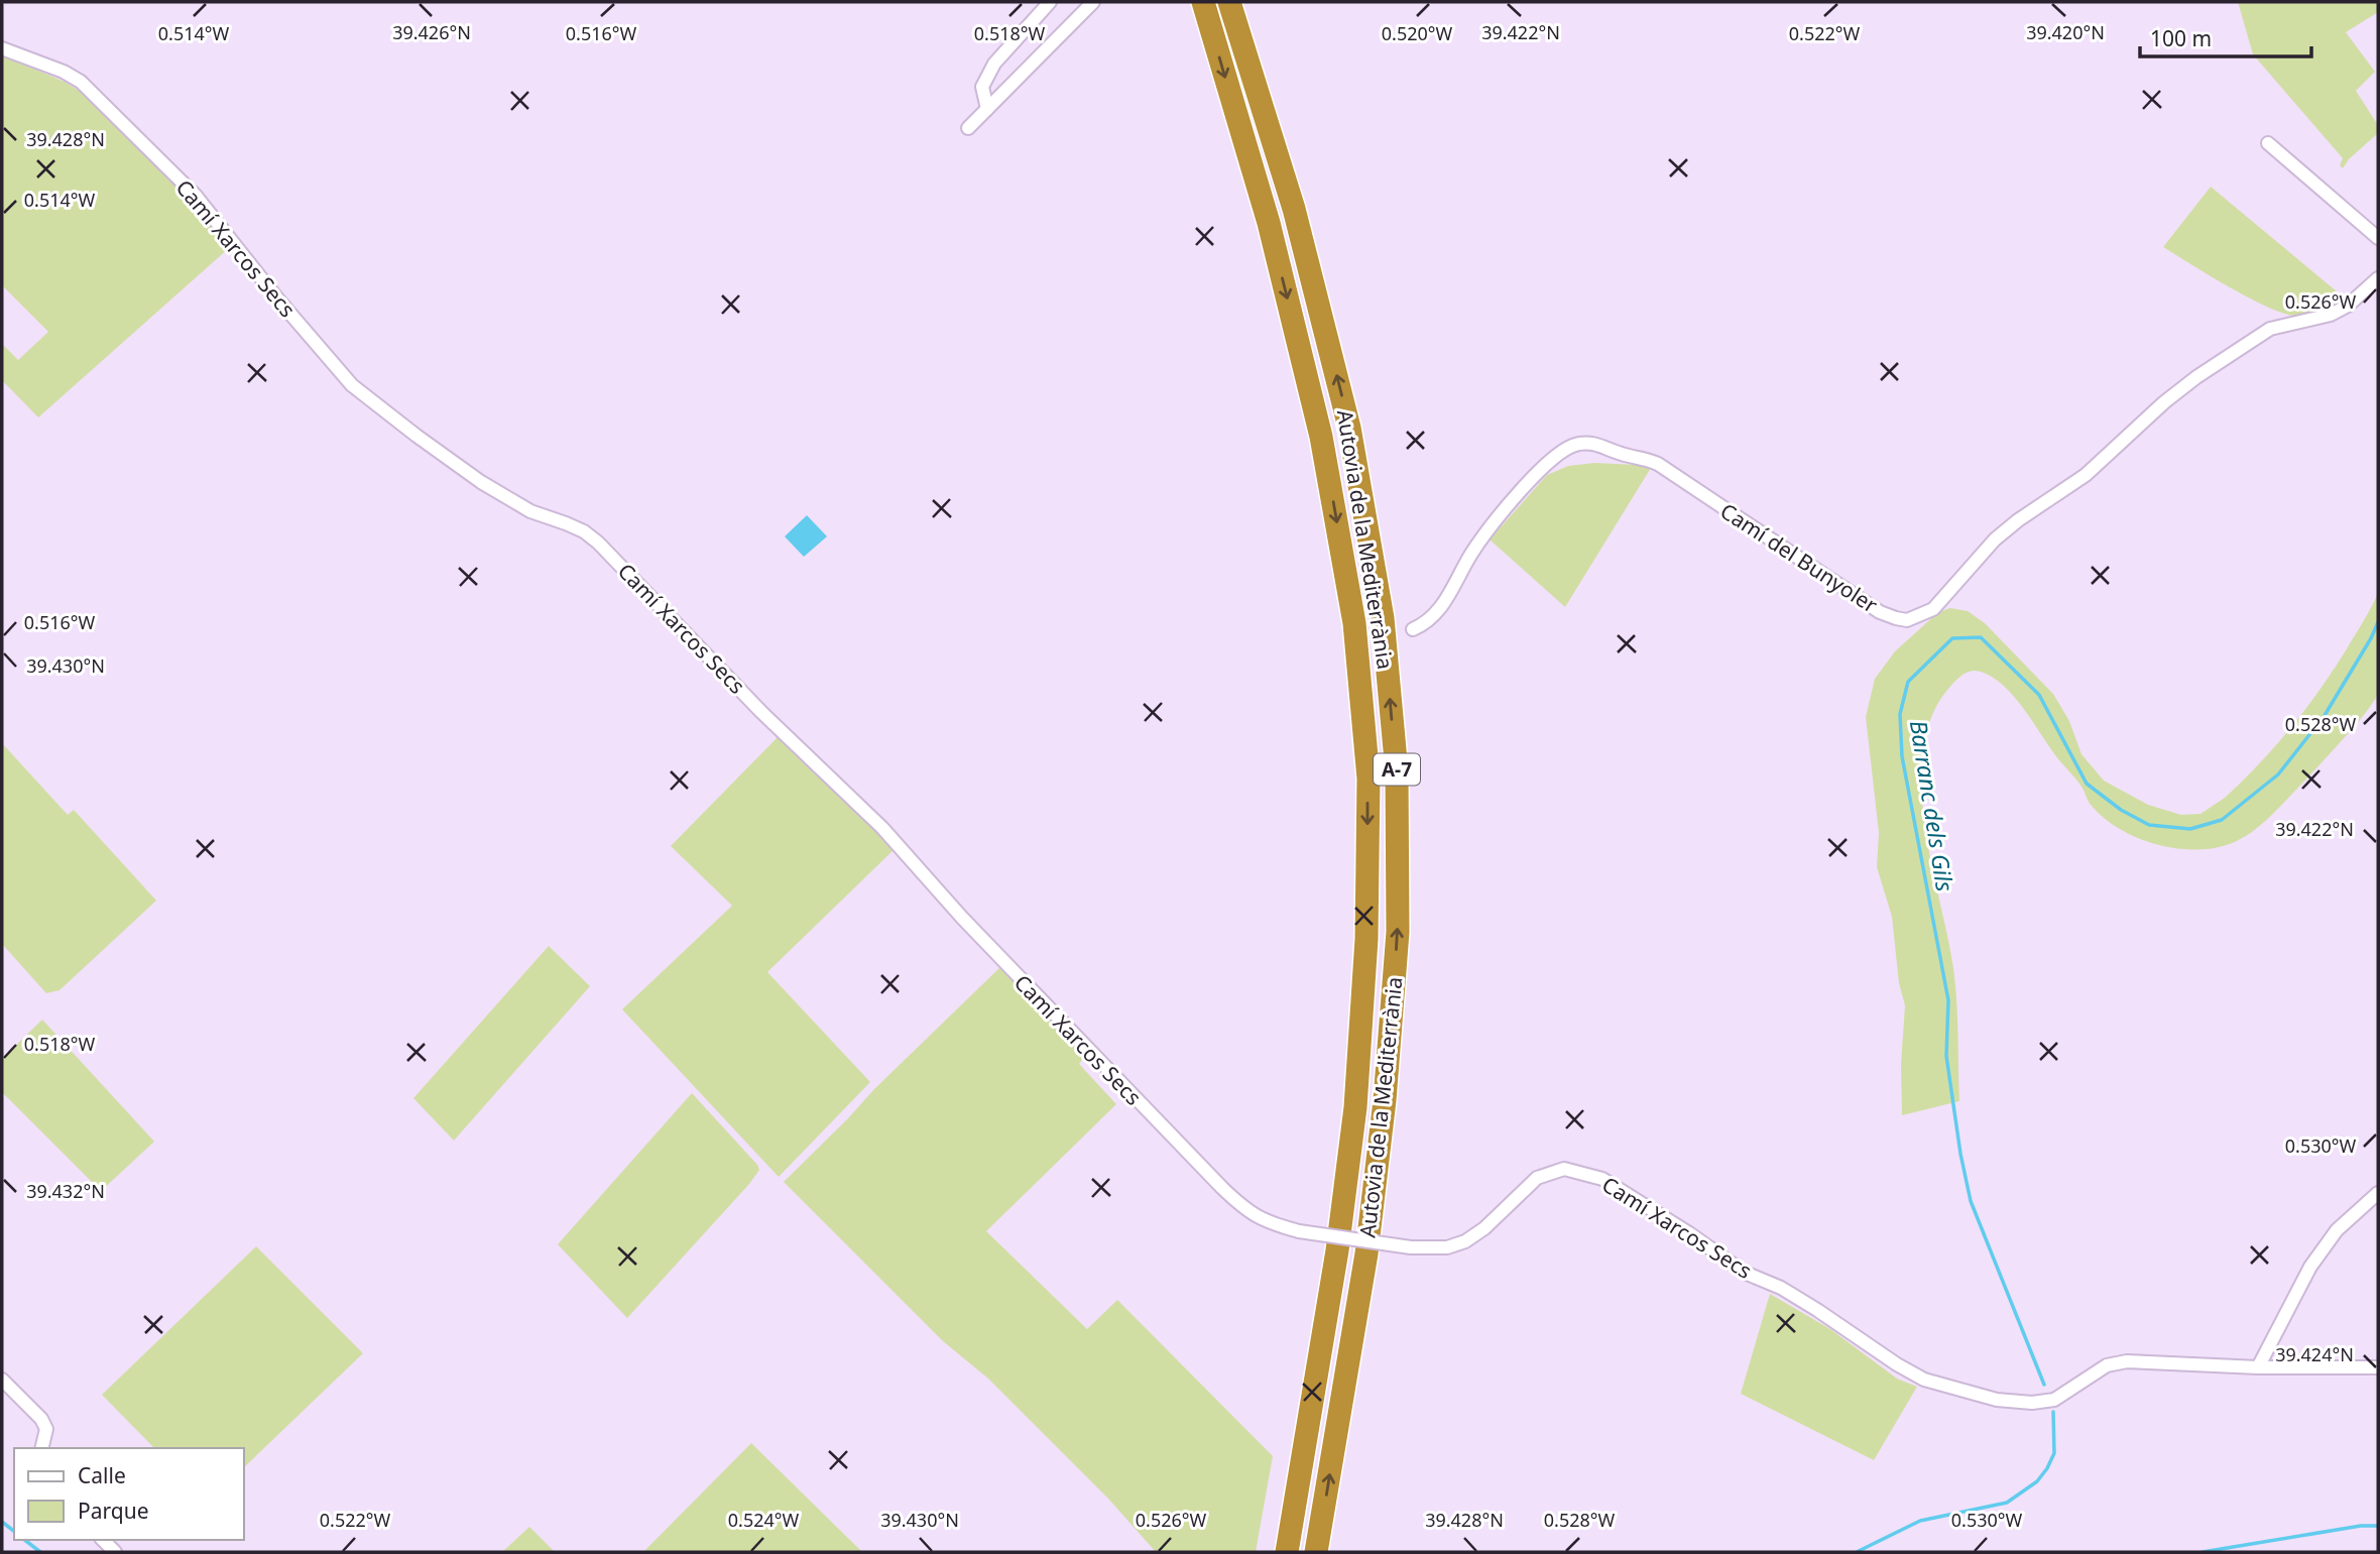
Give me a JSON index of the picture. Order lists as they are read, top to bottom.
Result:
{
  "streets": {
    "highway": ["Autovia de la Mediterrània", "A-7"],
    "street": ["Camí Xarcos Secs", "Camí del Bunyoler"]
  },
  "water": ["Barranc dels Gils"],
  "legend": ["Calle", "Parque"],
  "scale_bar": "100 m",
  "coordinates": [
    "39.422°N",
    "39.420°N",
    "39.426°N",
    "0.514°W",
    "0.516°W",
    "0.518°W",
    "0.520°W",
    "0.522°W",
    "39.428°N",
    "0.526°W",
    "39.430°N",
    "0.528°W",
    "0.530°W",
    "39.432°N",
    "39.424°N",
    "0.524°W"
  ]
}
